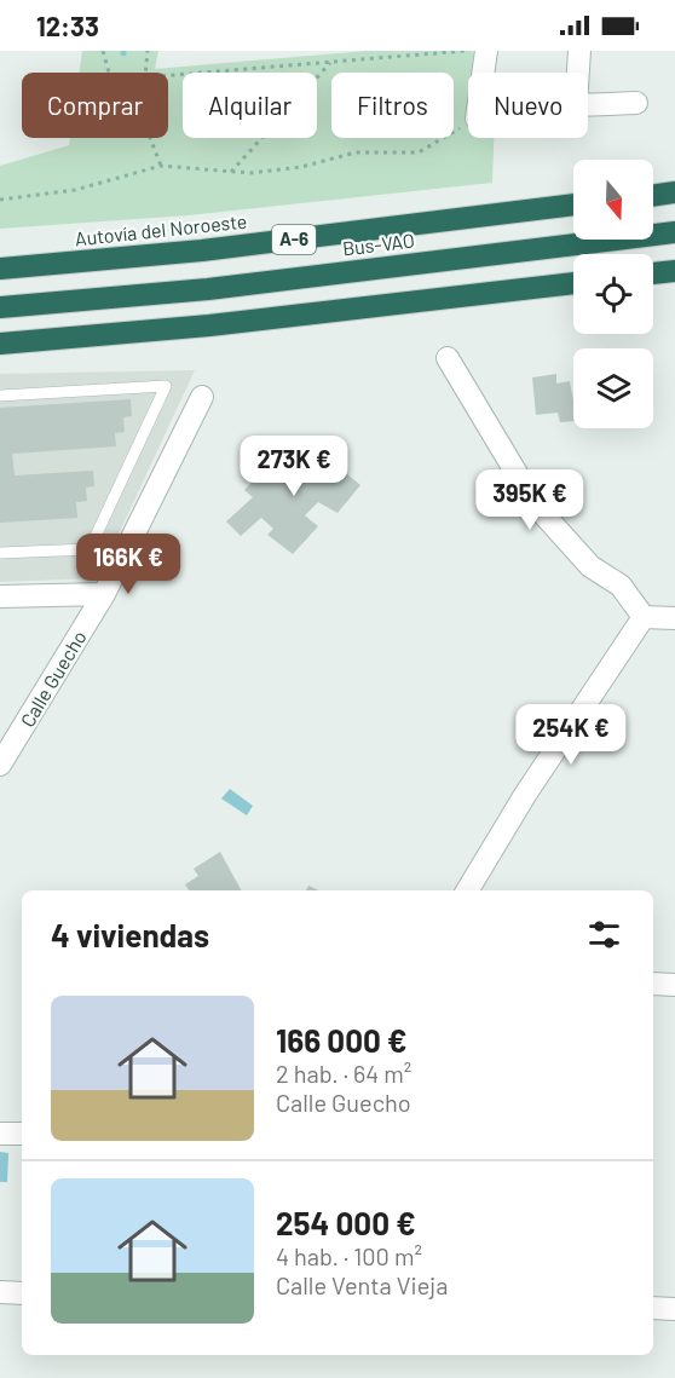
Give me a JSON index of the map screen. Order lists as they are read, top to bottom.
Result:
{
  "streets": {
    "highway": ["Autovía del Noroeste", "A-6", "Bus-VAO"],
    "street": ["Calle Guecho"]
  },
  "north": "bottom",
  "page": {
    "status": "12:33",
    "chip": [
      "Comprar",
      "Alquilar",
      "Filtros",
      "Nuevo"
    ],
    "price": [
      "273K €",
      "395K €",
      "166K €",
      "254K €"
    ],
    "heading": "4 viviendas",
    "list": [
      {
        "name": "166 000 €",
        "note": "2 hab. · 64 m² · Calle Guecho"
      },
      {
        "name": "254 000 €",
        "note": "4 hab. · 100 m² · Calle Venta Vieja"
      }
    ]
  }
}
